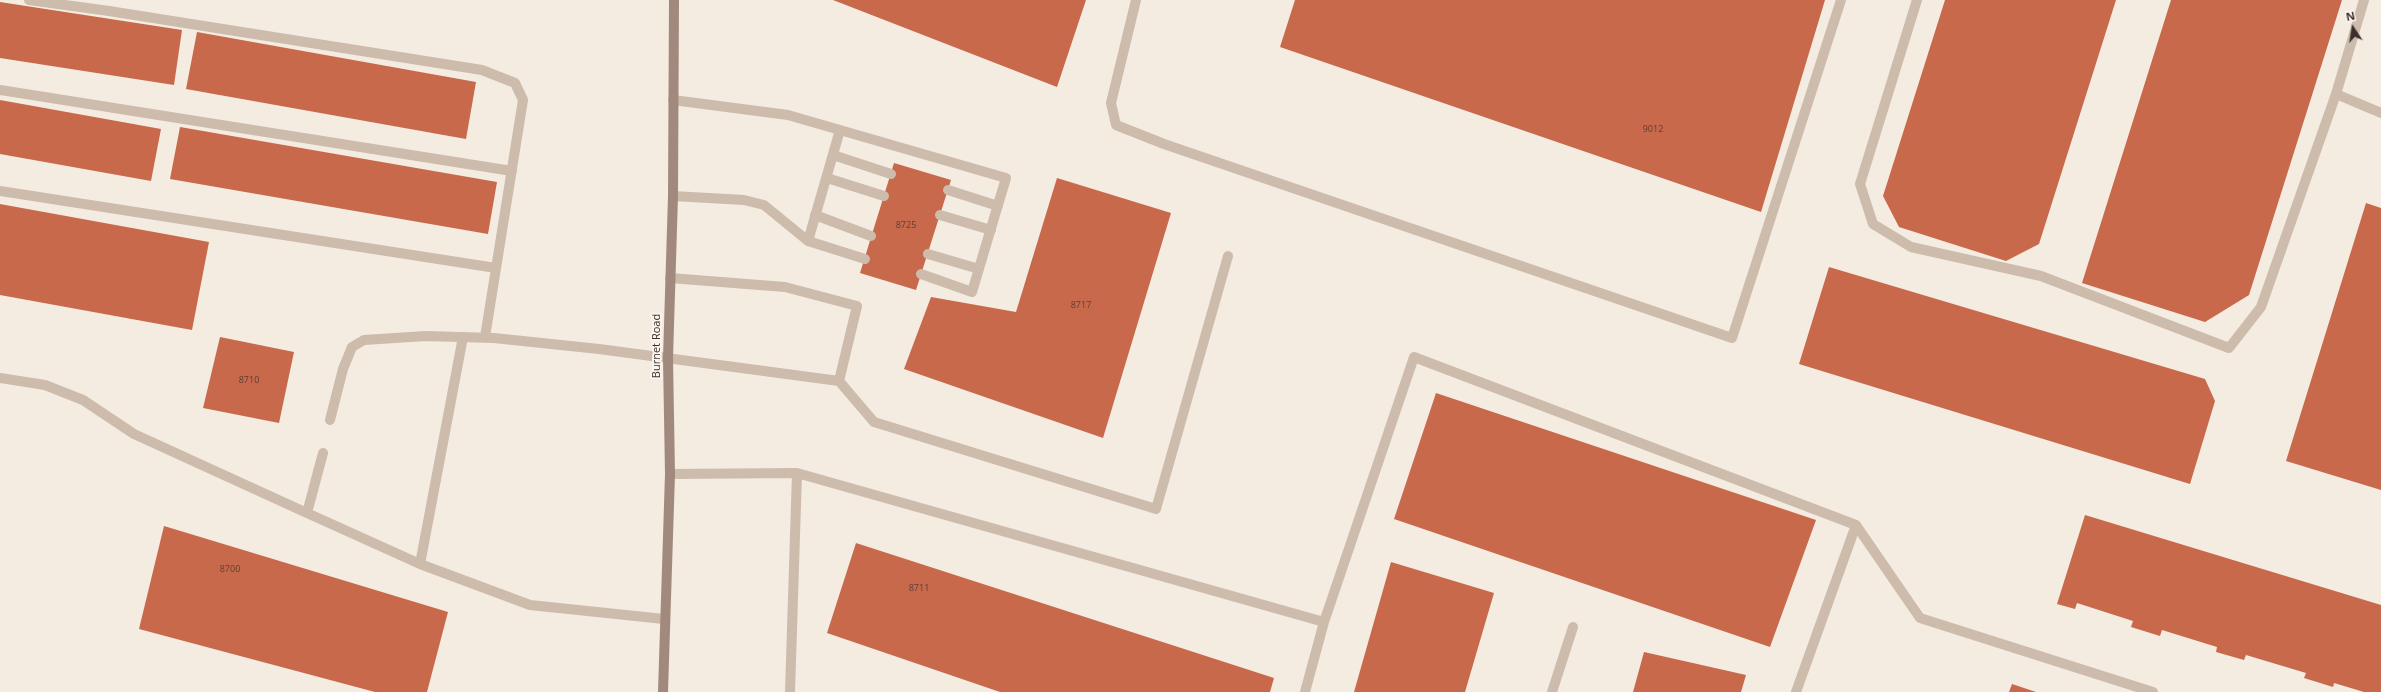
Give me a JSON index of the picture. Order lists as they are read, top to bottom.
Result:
{
  "streets": {
    "main road": ["Burnet Road"]
  },
  "house_numbers": [
    "9012",
    "8725",
    "8717",
    "8710",
    "8700",
    "8711"
  ],
  "north": "top"
}
